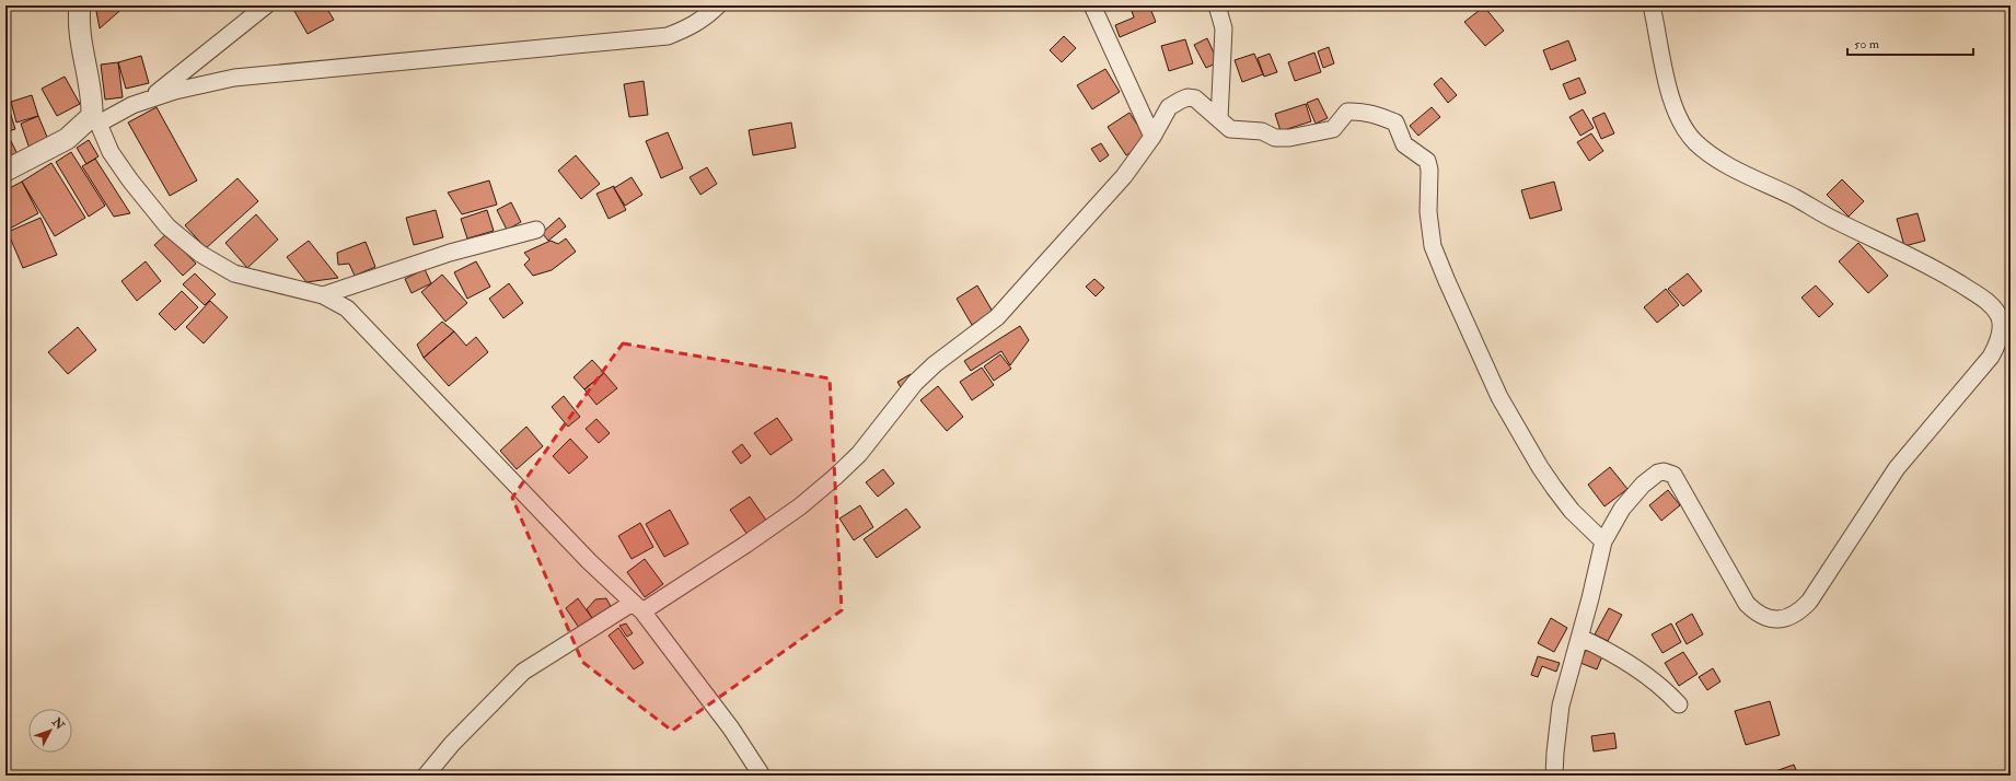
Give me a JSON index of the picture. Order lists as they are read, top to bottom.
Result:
{
  "scale_bar": "50 m",
  "north": "top right"
}
